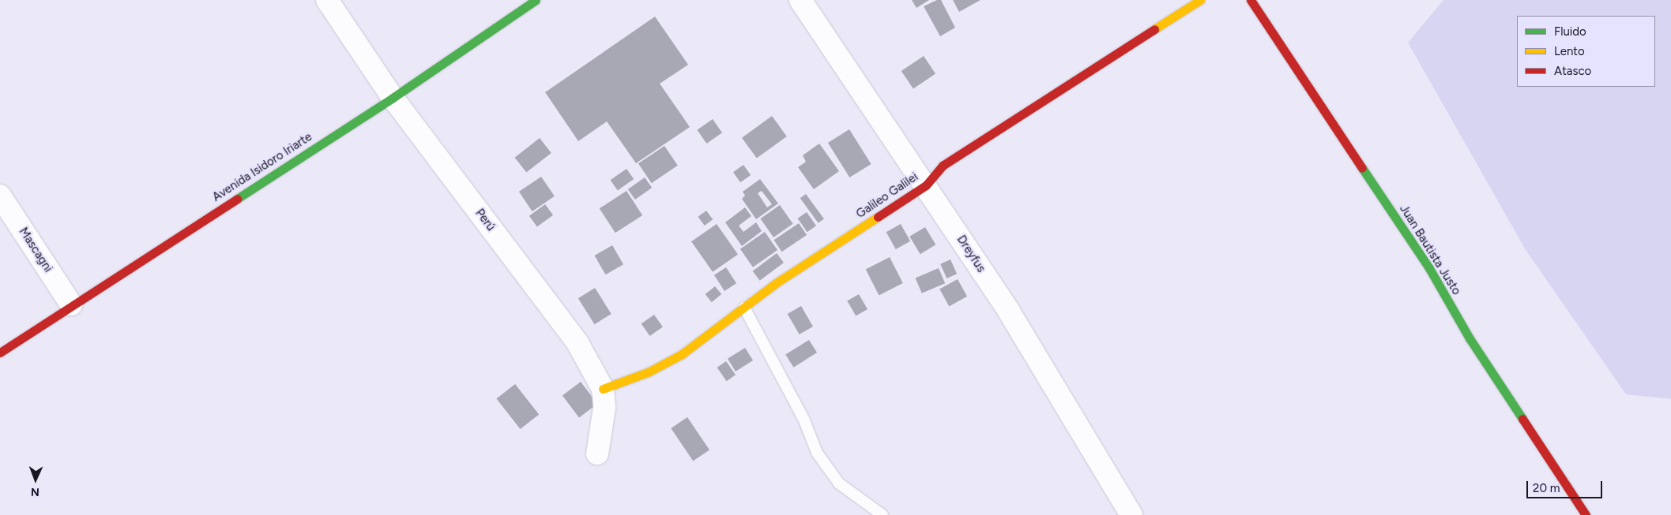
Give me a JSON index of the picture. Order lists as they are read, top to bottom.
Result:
{
  "streets": {
    "street": [
      "Avenida Isidoro Iriarte",
      "Galileo Galilei",
      "Perú",
      "Mascagni",
      "Juan Bautista Justo",
      "Dreyfus"
    ]
  },
  "crossings": [
    ["Avenida Isidoro Iriarte", "Perú"],
    ["Avenida Isidoro Iriarte", "Mascagni"],
    ["Galileo Galilei", "Perú"],
    ["Galileo Galilei", "Dreyfus"]
  ],
  "legend": ["Fluido", "Lento", "Atasco"],
  "scale_bar": "20 m",
  "north": "bottom"
}
